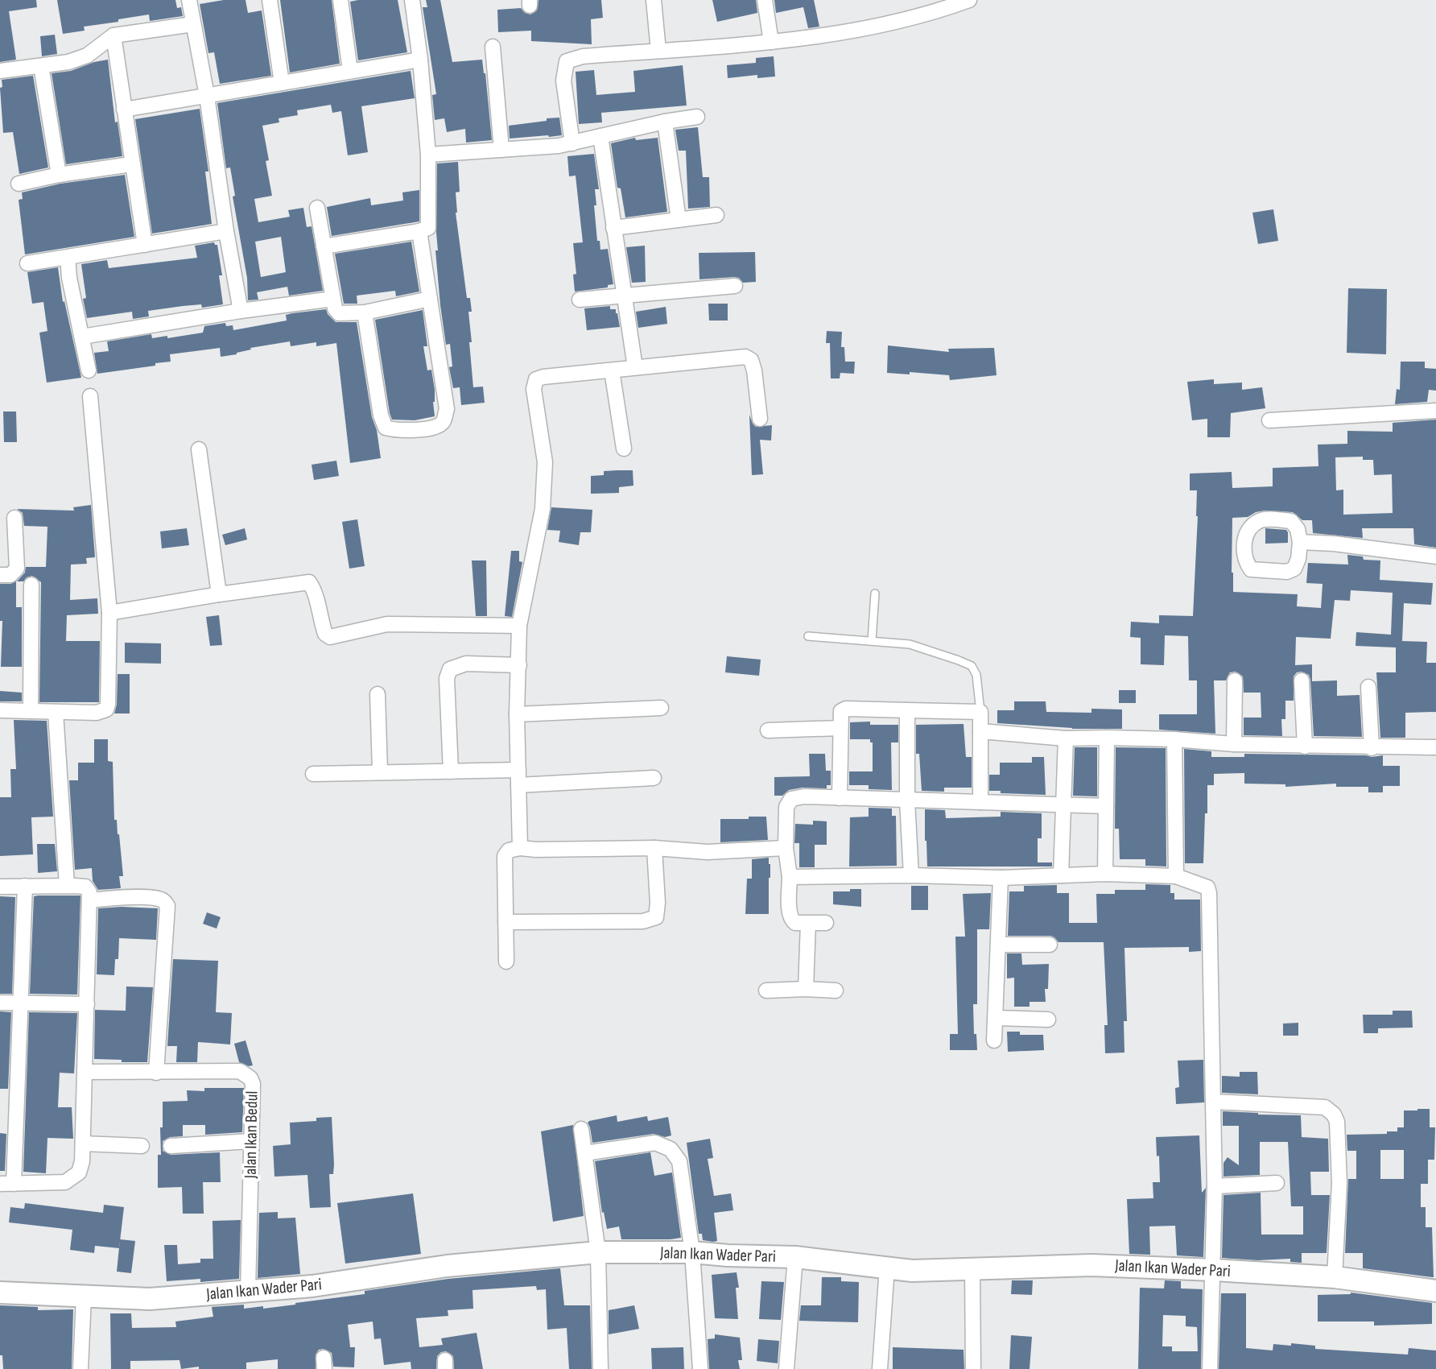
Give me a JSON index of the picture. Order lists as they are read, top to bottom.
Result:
{
  "streets": {
    "street": ["Jalan Ikan Bedul", "Jalan Ikan Wader Pari"]
  },
  "crossings": [
    ["Jalan Ikan Bedul", "Jalan Ikan Wader Pari"]
  ]
}
